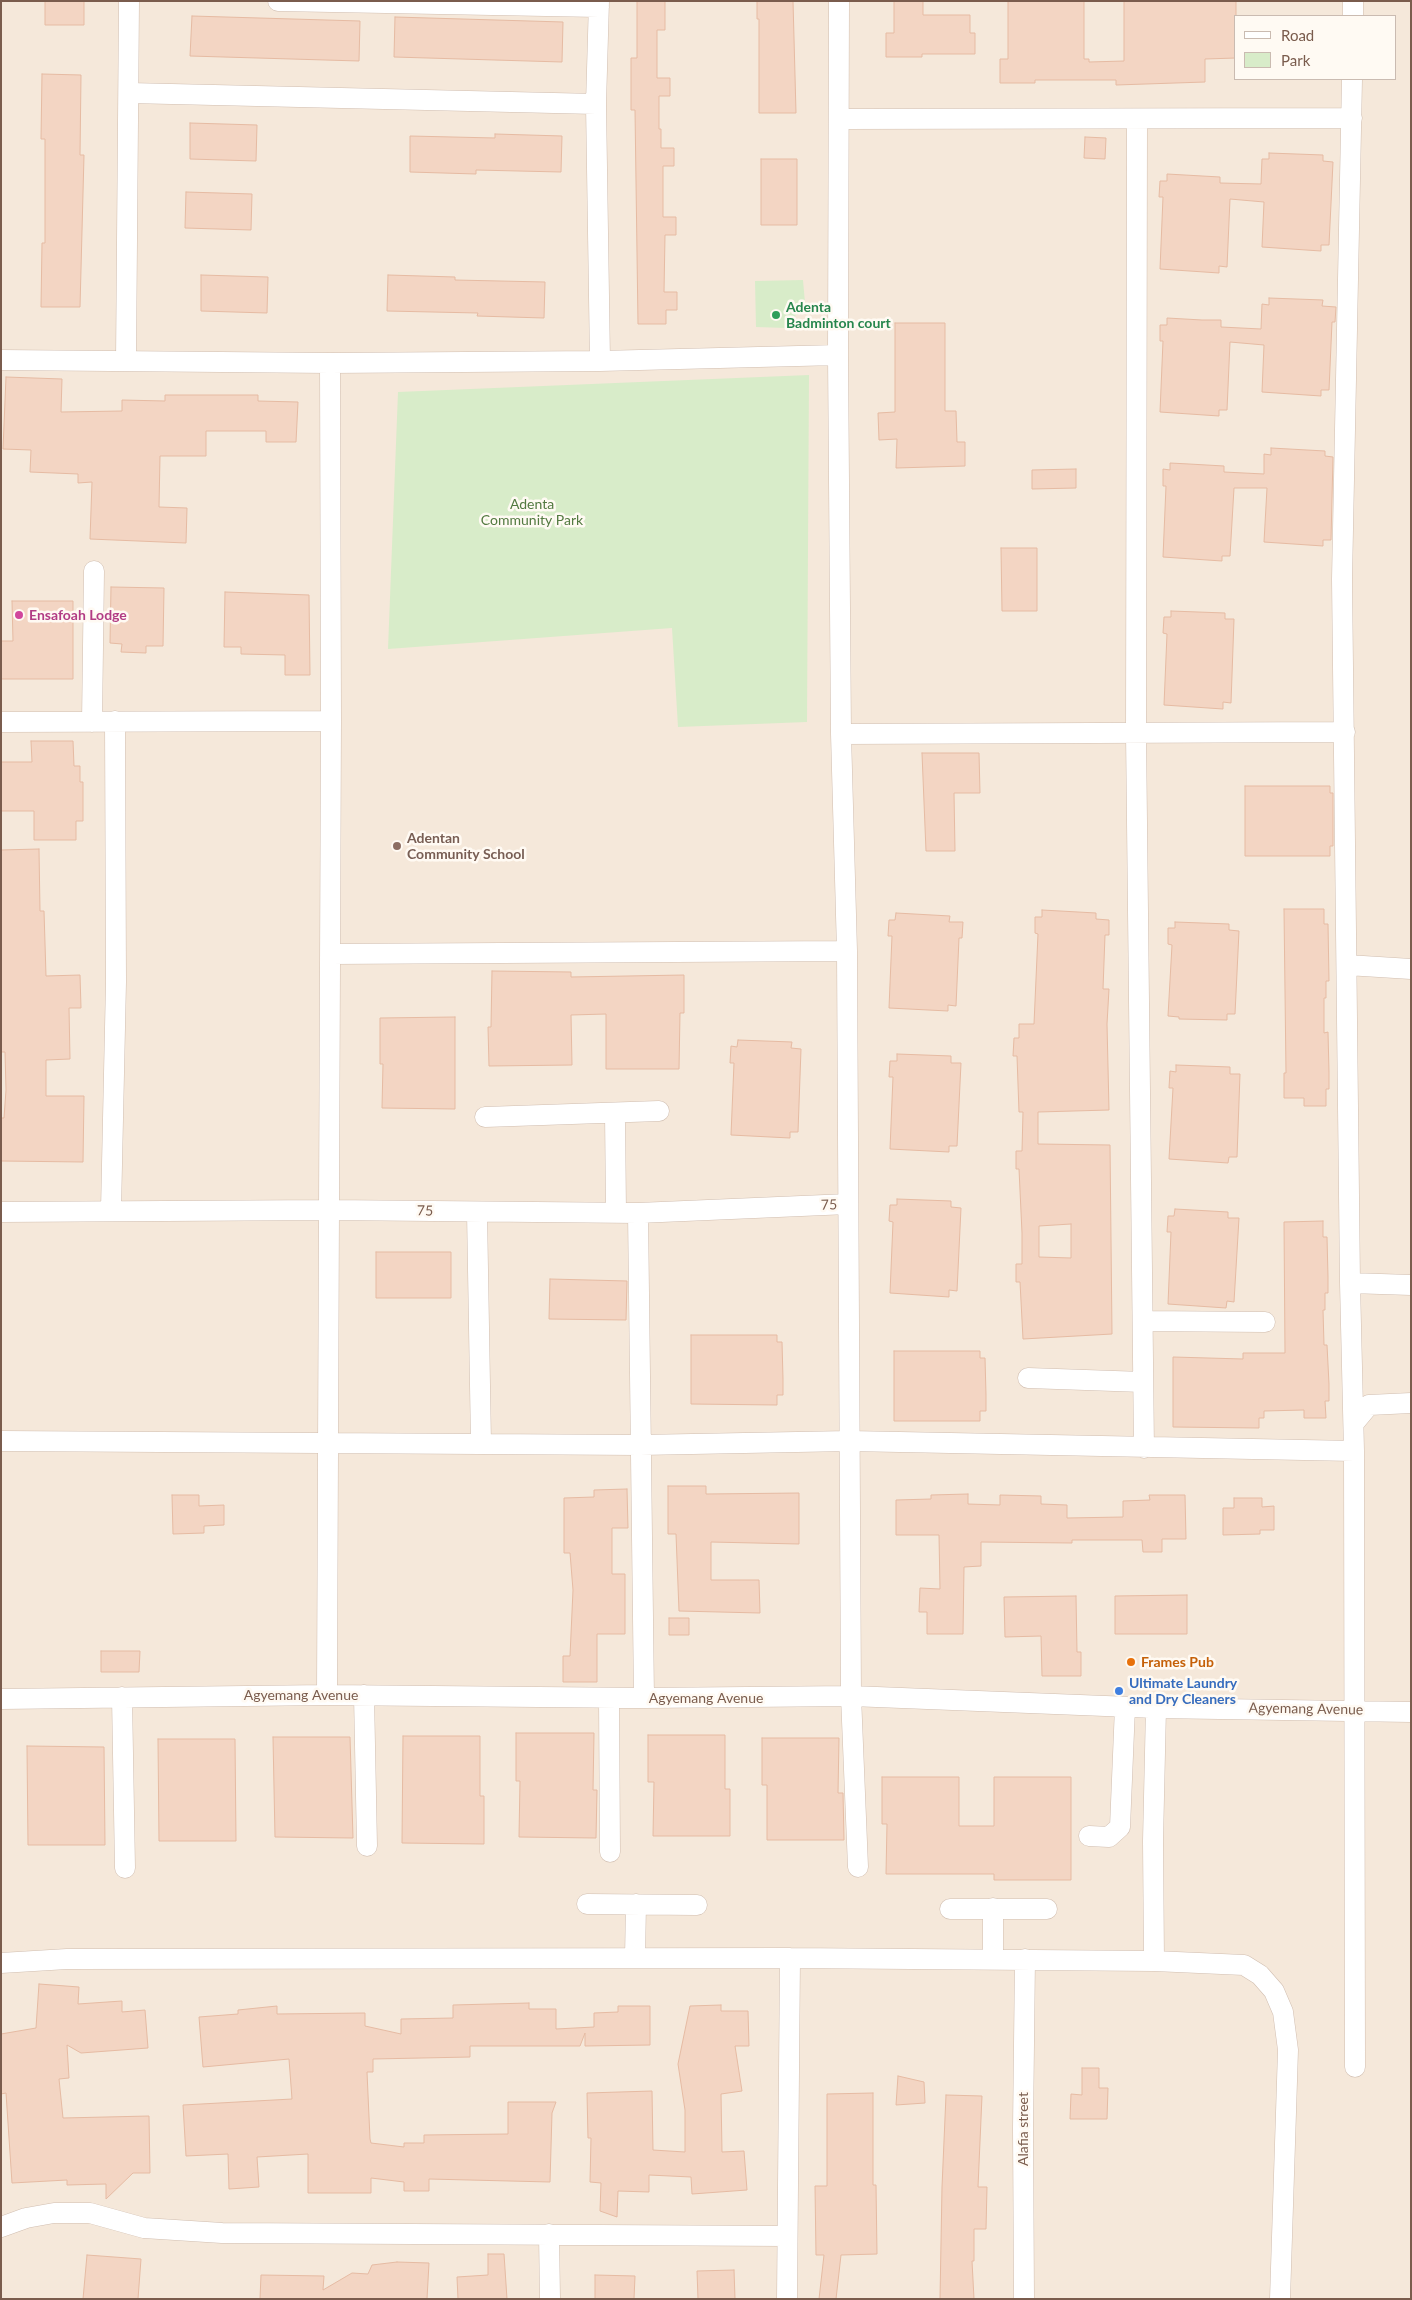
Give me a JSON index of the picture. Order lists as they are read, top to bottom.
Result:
{
  "streets": {
    "street": ["75", "Agyemang Avenue", "Alafia street"]
  },
  "parks": ["Adenta Community Park"],
  "places": [
    "Adenta Badminton court",
    "Ensafoah Lodge",
    "Adentan Community School",
    "Frames Pub",
    "Ultimate Laundry and Dry Cleaners"
  ],
  "legend": ["Road", "Park"]
}
